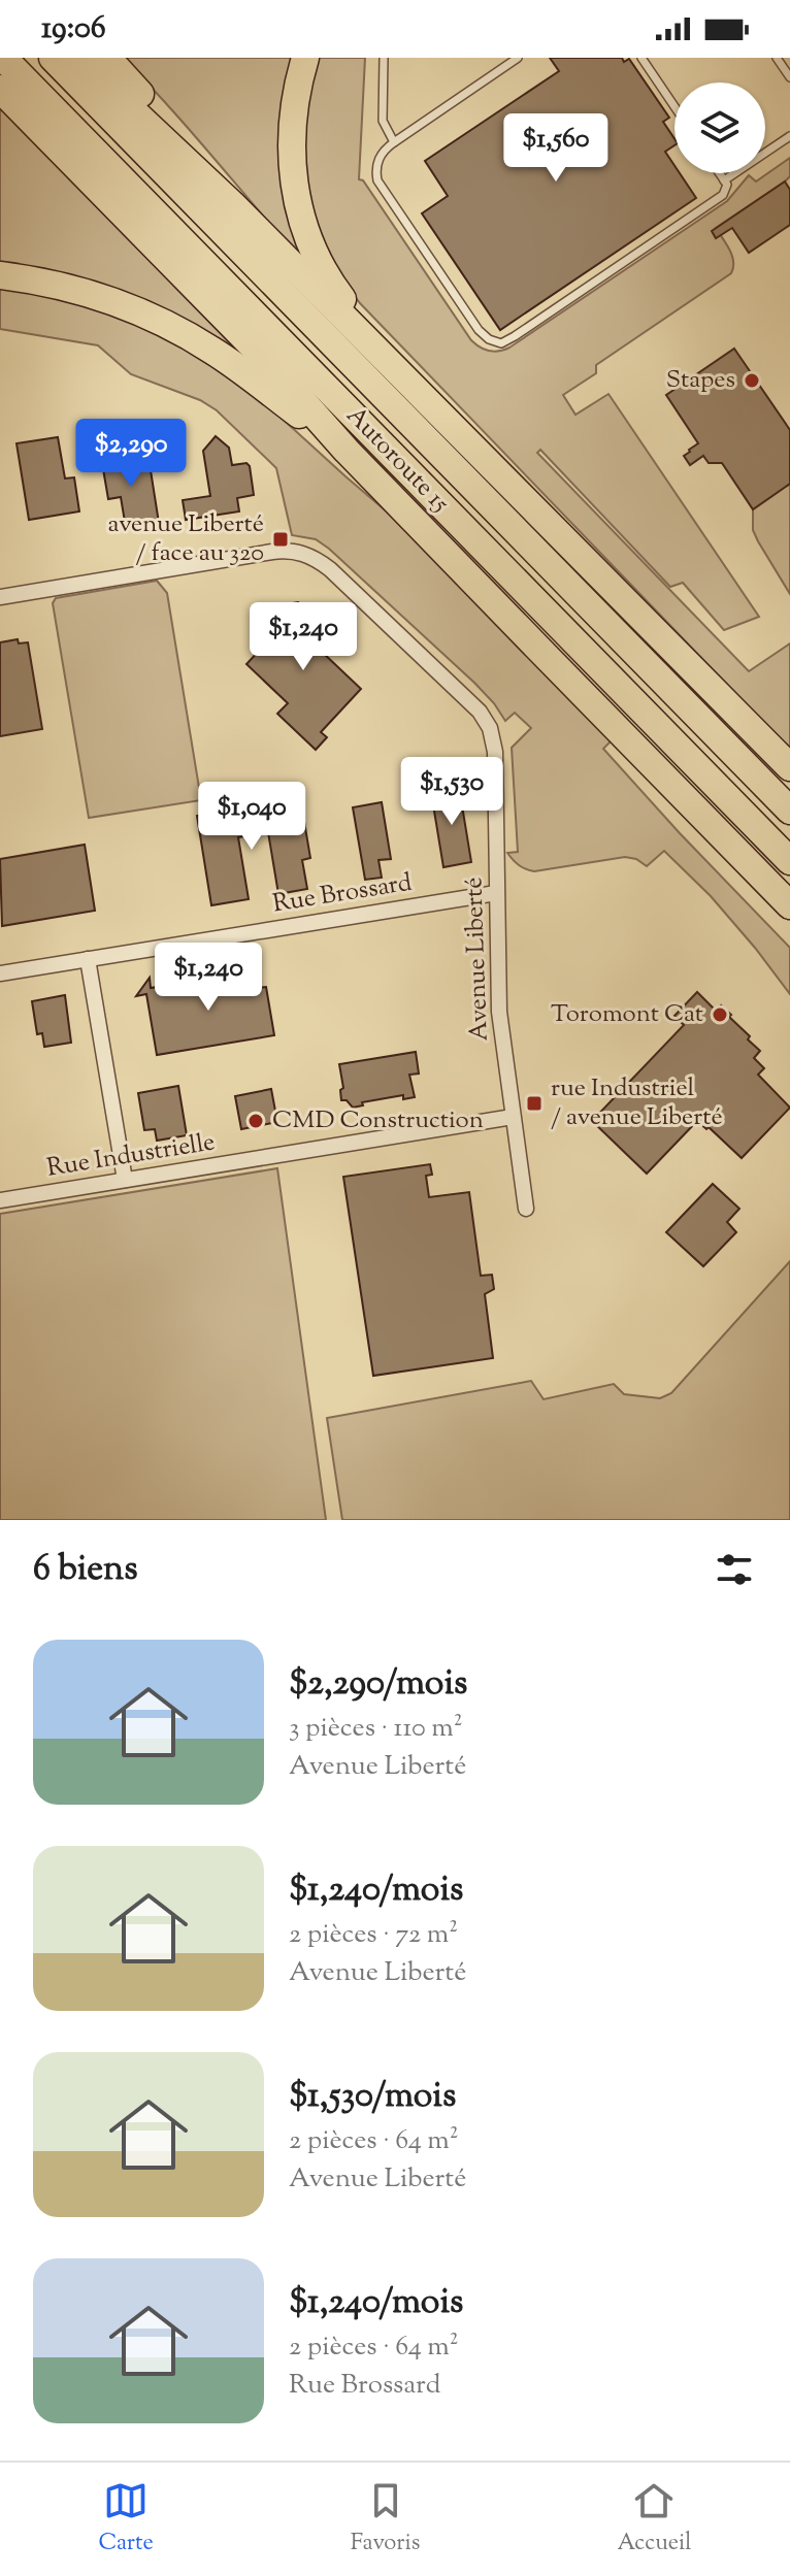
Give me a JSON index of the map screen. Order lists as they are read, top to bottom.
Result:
{
  "streets": {
    "highway": ["Autoroute 15"],
    "street": ["Rue Brossard", "Avenue Liberté", "Rue Industrielle"]
  },
  "crossings": [
    ["Rue Brossard", "Avenue Liberté"],
    ["Avenue Liberté", "Rue Industrielle"]
  ],
  "places": {
    "other": ["Stapes", "Toromont Cat", "CMD Construction"],
    "transit": ["avenue Liberté / face au 320", "rue Industriel / avenue Liberté"]
  },
  "page": {
    "status": "19:06",
    "price": [
      "$1,560",
      "$2,290",
      "$1,240",
      "$1,530",
      "$1,040",
      "$1,240"
    ],
    "heading": "6 biens",
    "list": [
      {
        "name": "$2,290/mois",
        "note": "3 pièces · 110 m² · Avenue Liberté"
      },
      {
        "name": "$1,240/mois",
        "note": "2 pièces · 72 m² · Avenue Liberté"
      },
      {
        "name": "$1,530/mois",
        "note": "2 pièces · 64 m² · Avenue Liberté"
      },
      {
        "name": "$1,240/mois",
        "note": "2 pièces · 64 m² · Rue Brossard"
      }
    ],
    "tabs": ["Carte", "Favoris", "Accueil"]
  }
}
